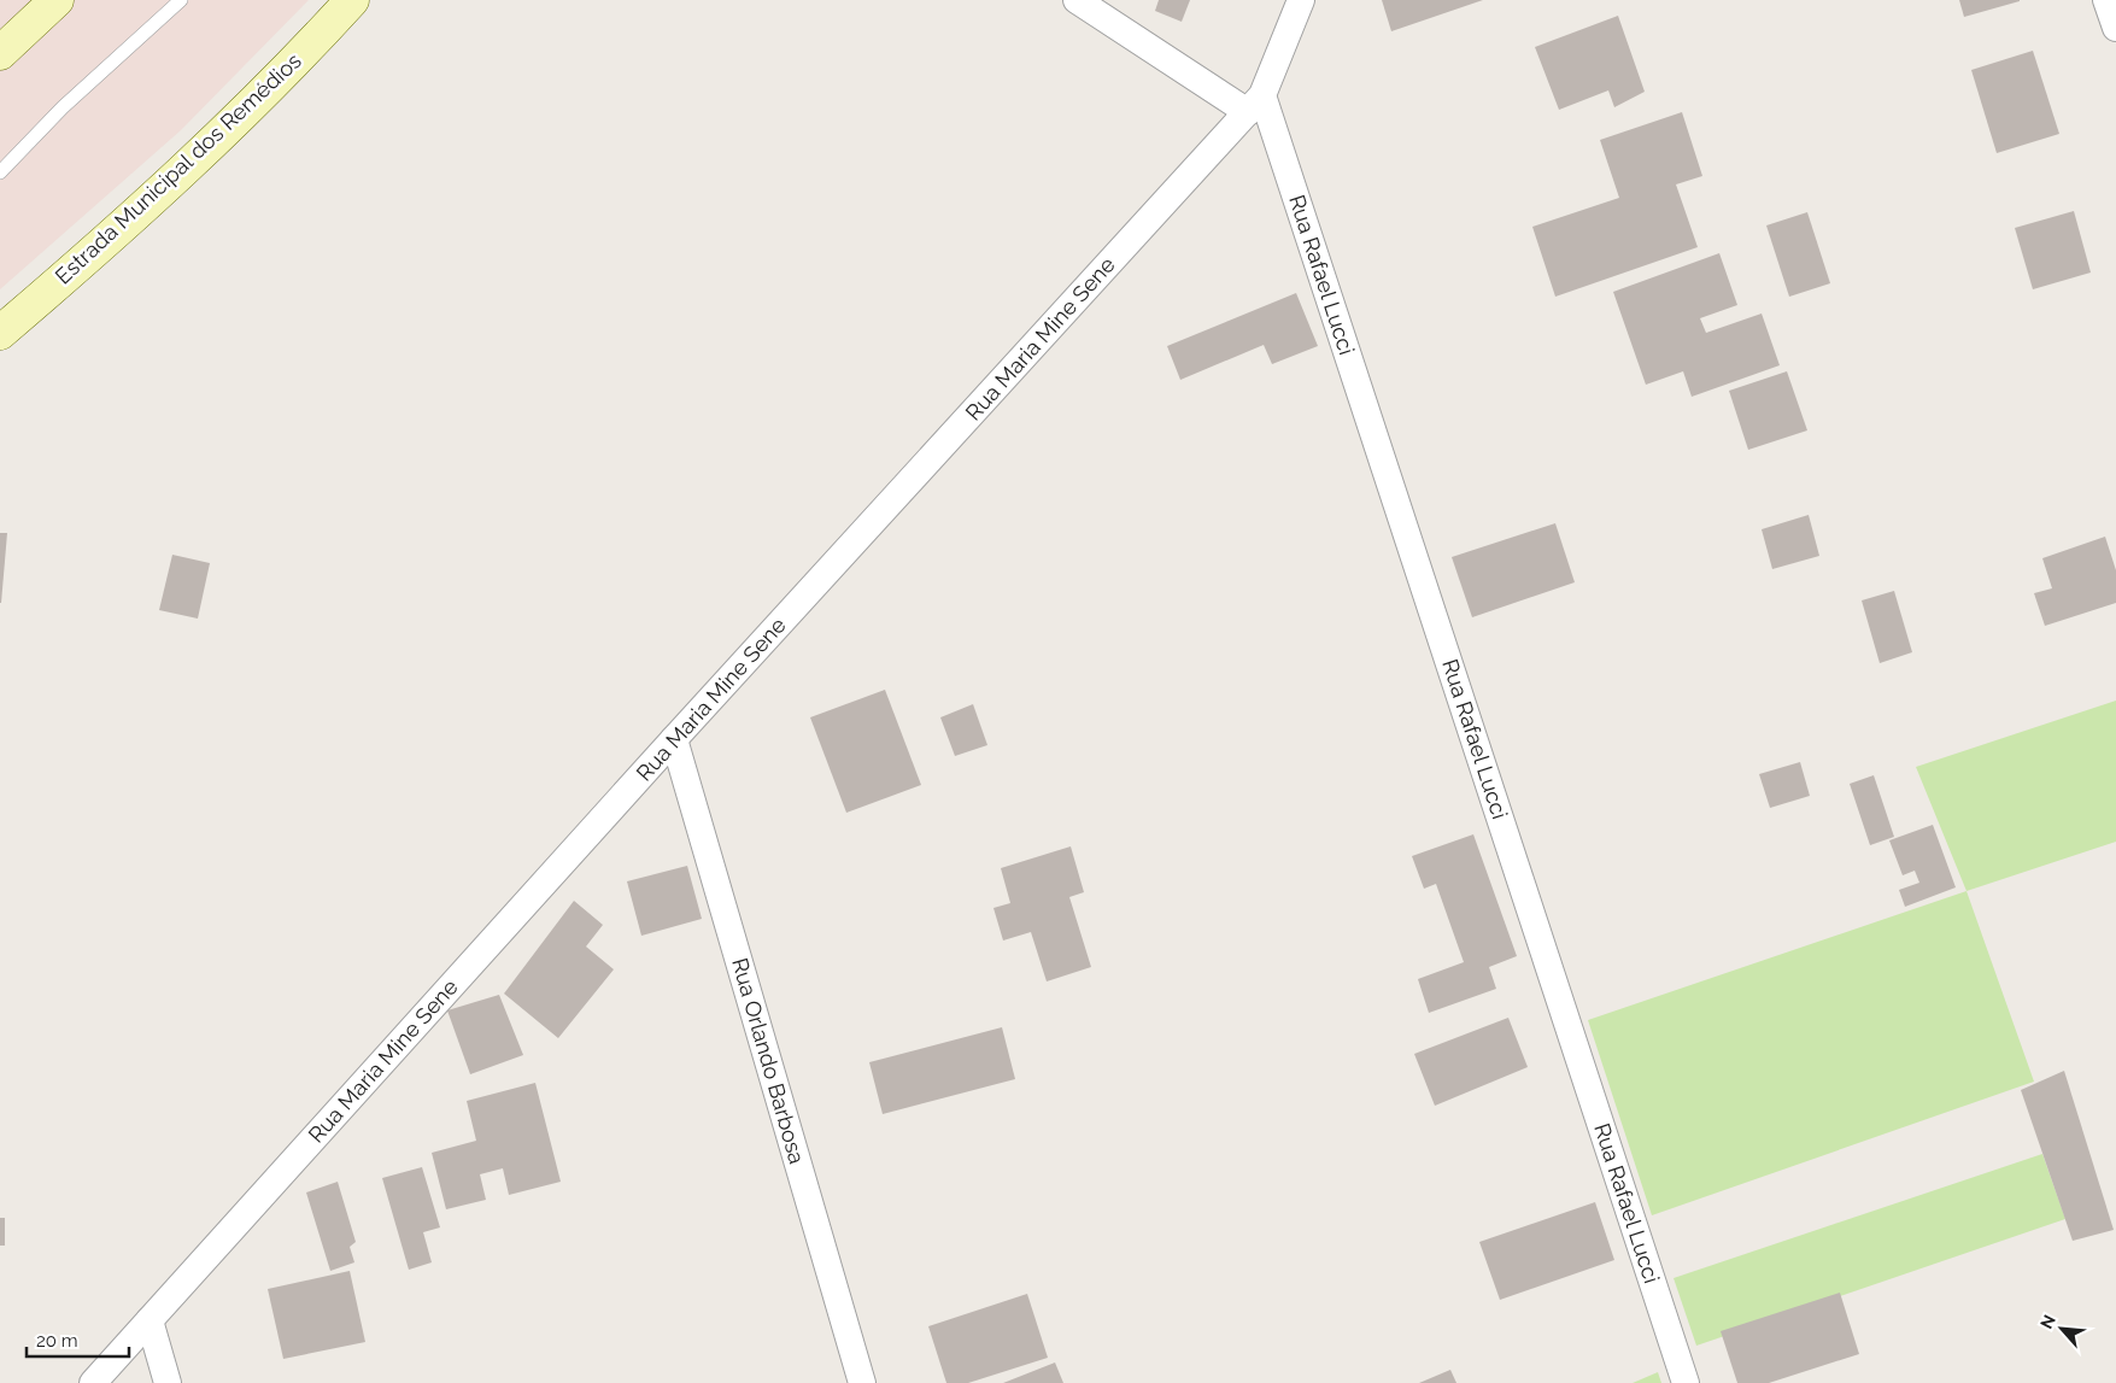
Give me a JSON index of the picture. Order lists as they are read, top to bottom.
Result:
{
  "streets": {
    "main road": ["Estrada Municipal dos Remédios"],
    "street": ["Rua Rafael Lucci", "Rua Maria Mine Sene", "Rua Orlando Barbosa"]
  },
  "crossings": [
    ["Rua Rafael Lucci", "Rua Maria Mine Sene"],
    ["Rua Maria Mine Sene", "Rua Orlando Barbosa"]
  ],
  "scale_bar": "20 m",
  "north": "top left"
}
